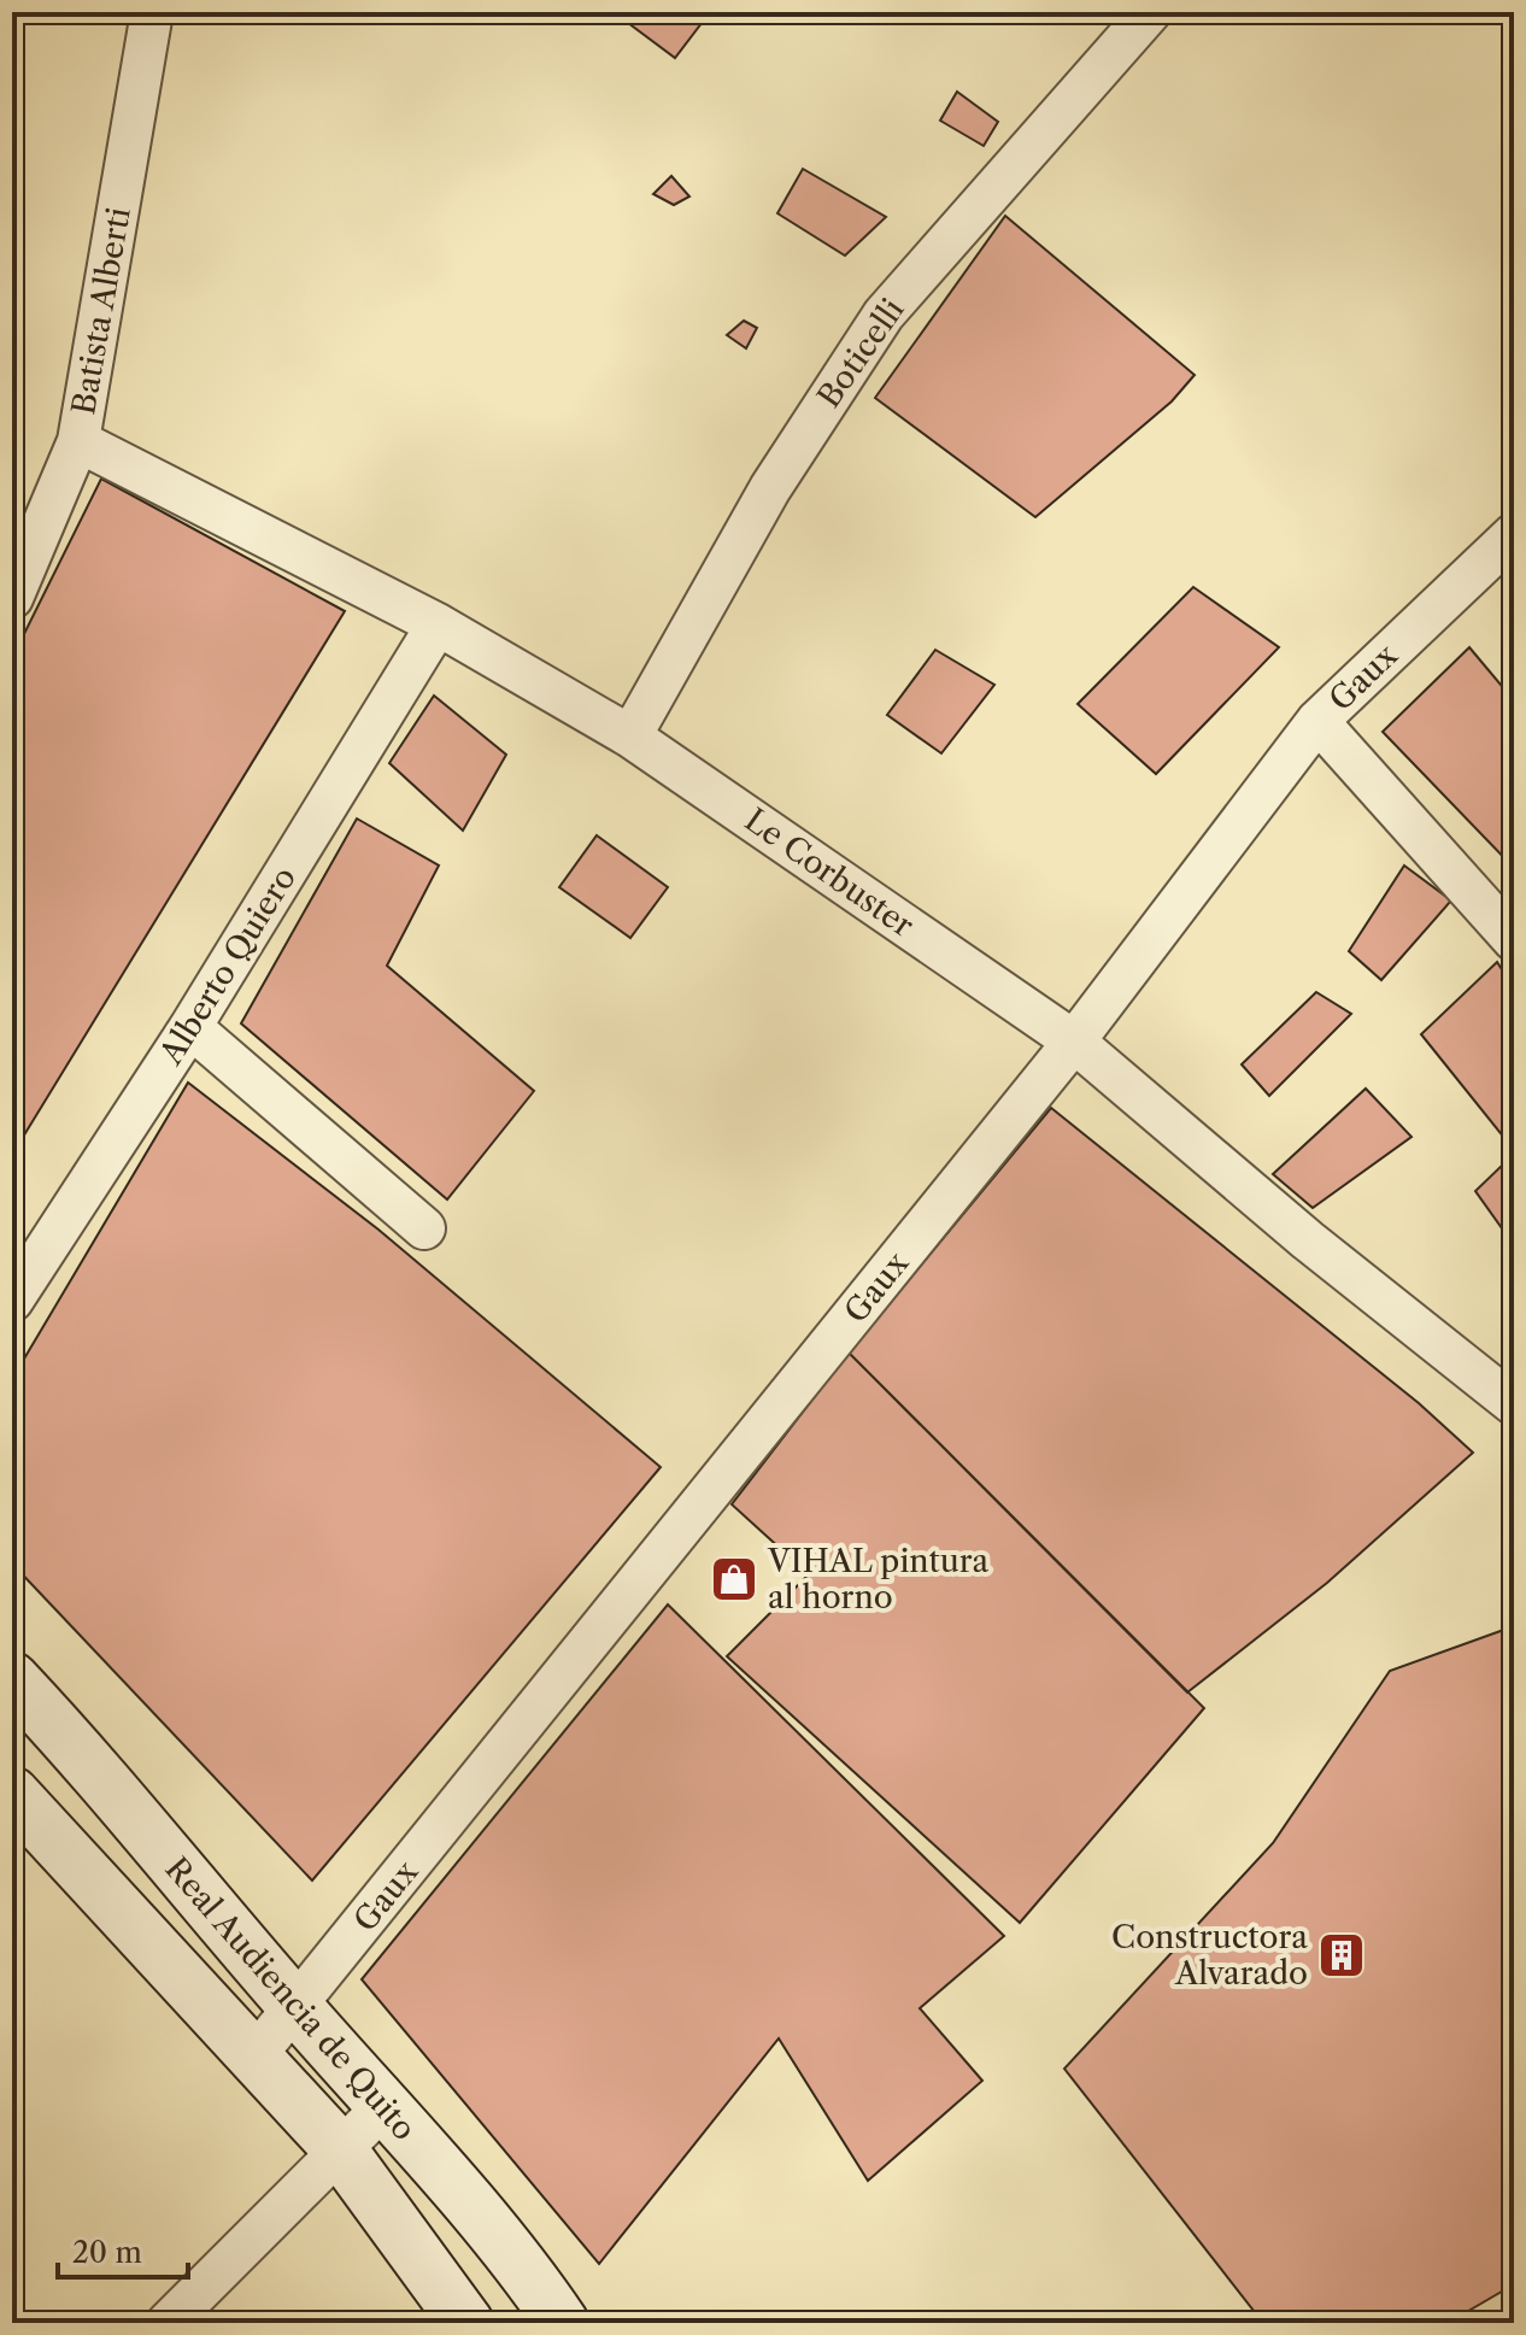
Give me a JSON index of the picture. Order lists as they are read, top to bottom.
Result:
{
  "streets": {
    "main road": ["Real Audiencia de Quito"],
    "street": [
      "Batista Alberti",
      "Boticelli",
      "Gaux",
      "Le Corbuster",
      "Alberto Quiero"
    ]
  },
  "crossings": [
    ["Batista Alberti", "Le Corbuster"],
    ["Boticelli", "Le Corbuster"],
    ["Gaux", "Le Corbuster"],
    ["Gaux", "Real Audiencia de Quito"],
    ["Le Corbuster", "Alberto Quiero"]
  ],
  "places": {
    "shop": ["VIHAL pintura al horno"],
    "building": ["Constructora Alvarado"]
  },
  "scale_bar": "20 m"
}
